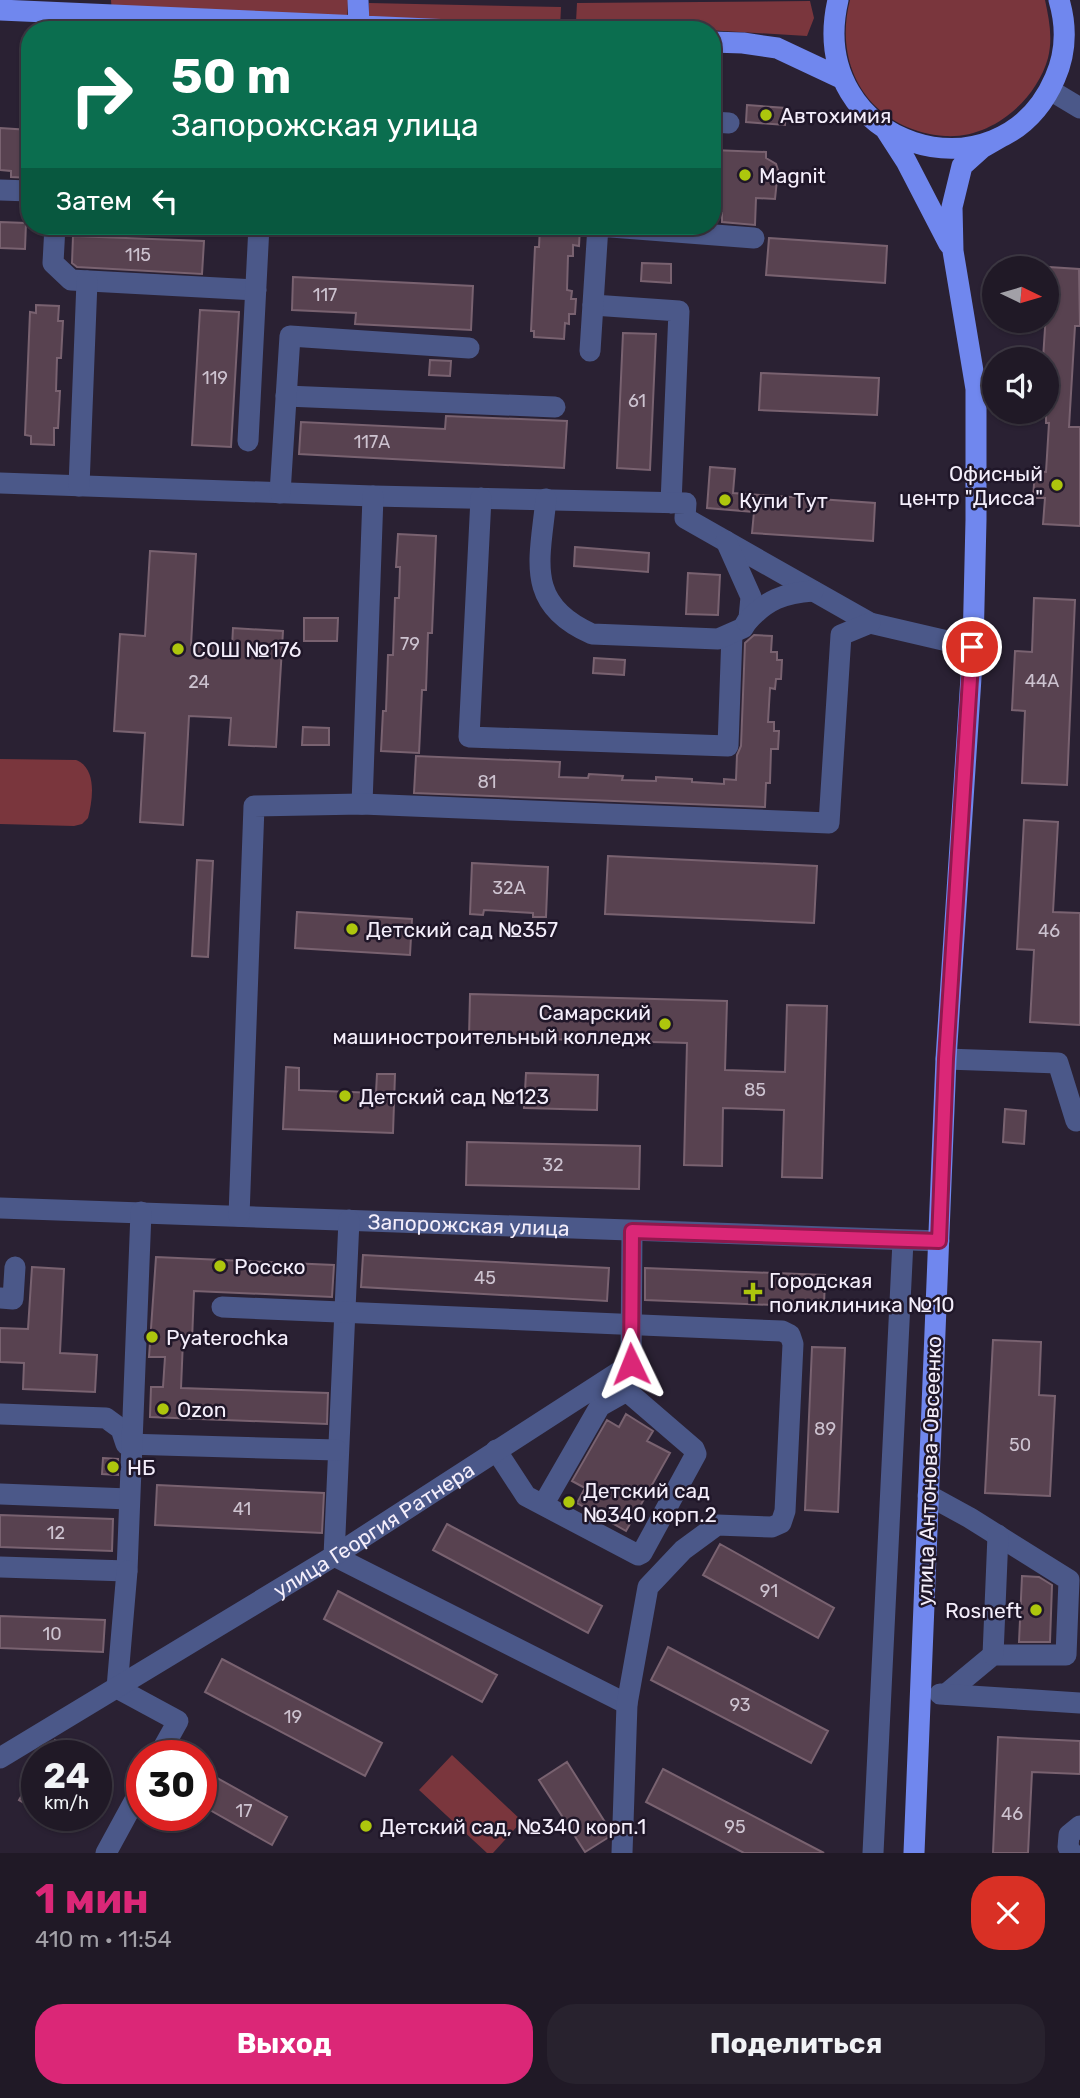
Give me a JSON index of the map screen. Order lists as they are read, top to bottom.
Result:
{
  "streets": {
    "main road": ["улица Антонова-Овсеенко"],
    "street": ["Запорожская улица", "улица Георгия Ратнера"]
  },
  "crossings": [
    ["Запорожская улица", "улица Антонова-Овсеенко"],
    ["Запорожская улица", "улица Георгия Ратнера"]
  ],
  "places": {
    "other": [
      "Автохимия",
      "Magnit",
      "Офисный центр \"Дисса\"",
      "Купи Тут",
      "СОШ №176",
      "Детский сад №357",
      "Самарский машиностроительный колледж",
      "Детский сад №123",
      "Росско",
      "Pyaterochka",
      "Ozon",
      "НБ",
      "Детский сад №340 корп.2",
      "Rosneft",
      "Детский сад, №340 корп.1"
    ],
    "health": ["Городская поликлиника №10"]
  },
  "house_numbers": [
    "115",
    "117",
    "119",
    "61",
    "117А",
    "79",
    "44А",
    "24",
    "81",
    "32А",
    "46",
    "85",
    "32",
    "45",
    "89",
    "50",
    "41",
    "12",
    "91",
    "10",
    "93",
    "19",
    "17",
    "46",
    "95"
  ],
  "north": "right",
  "page": {
    "turn": ["50 m", "Запорожская улица"],
    "then": "Затем",
    "speed": "24 km/h",
    "limit": "30",
    "heading": ["1 мин", "410 m · 11:54"],
    "buttons": ["Выход", "Поделиться"]
  }
}
